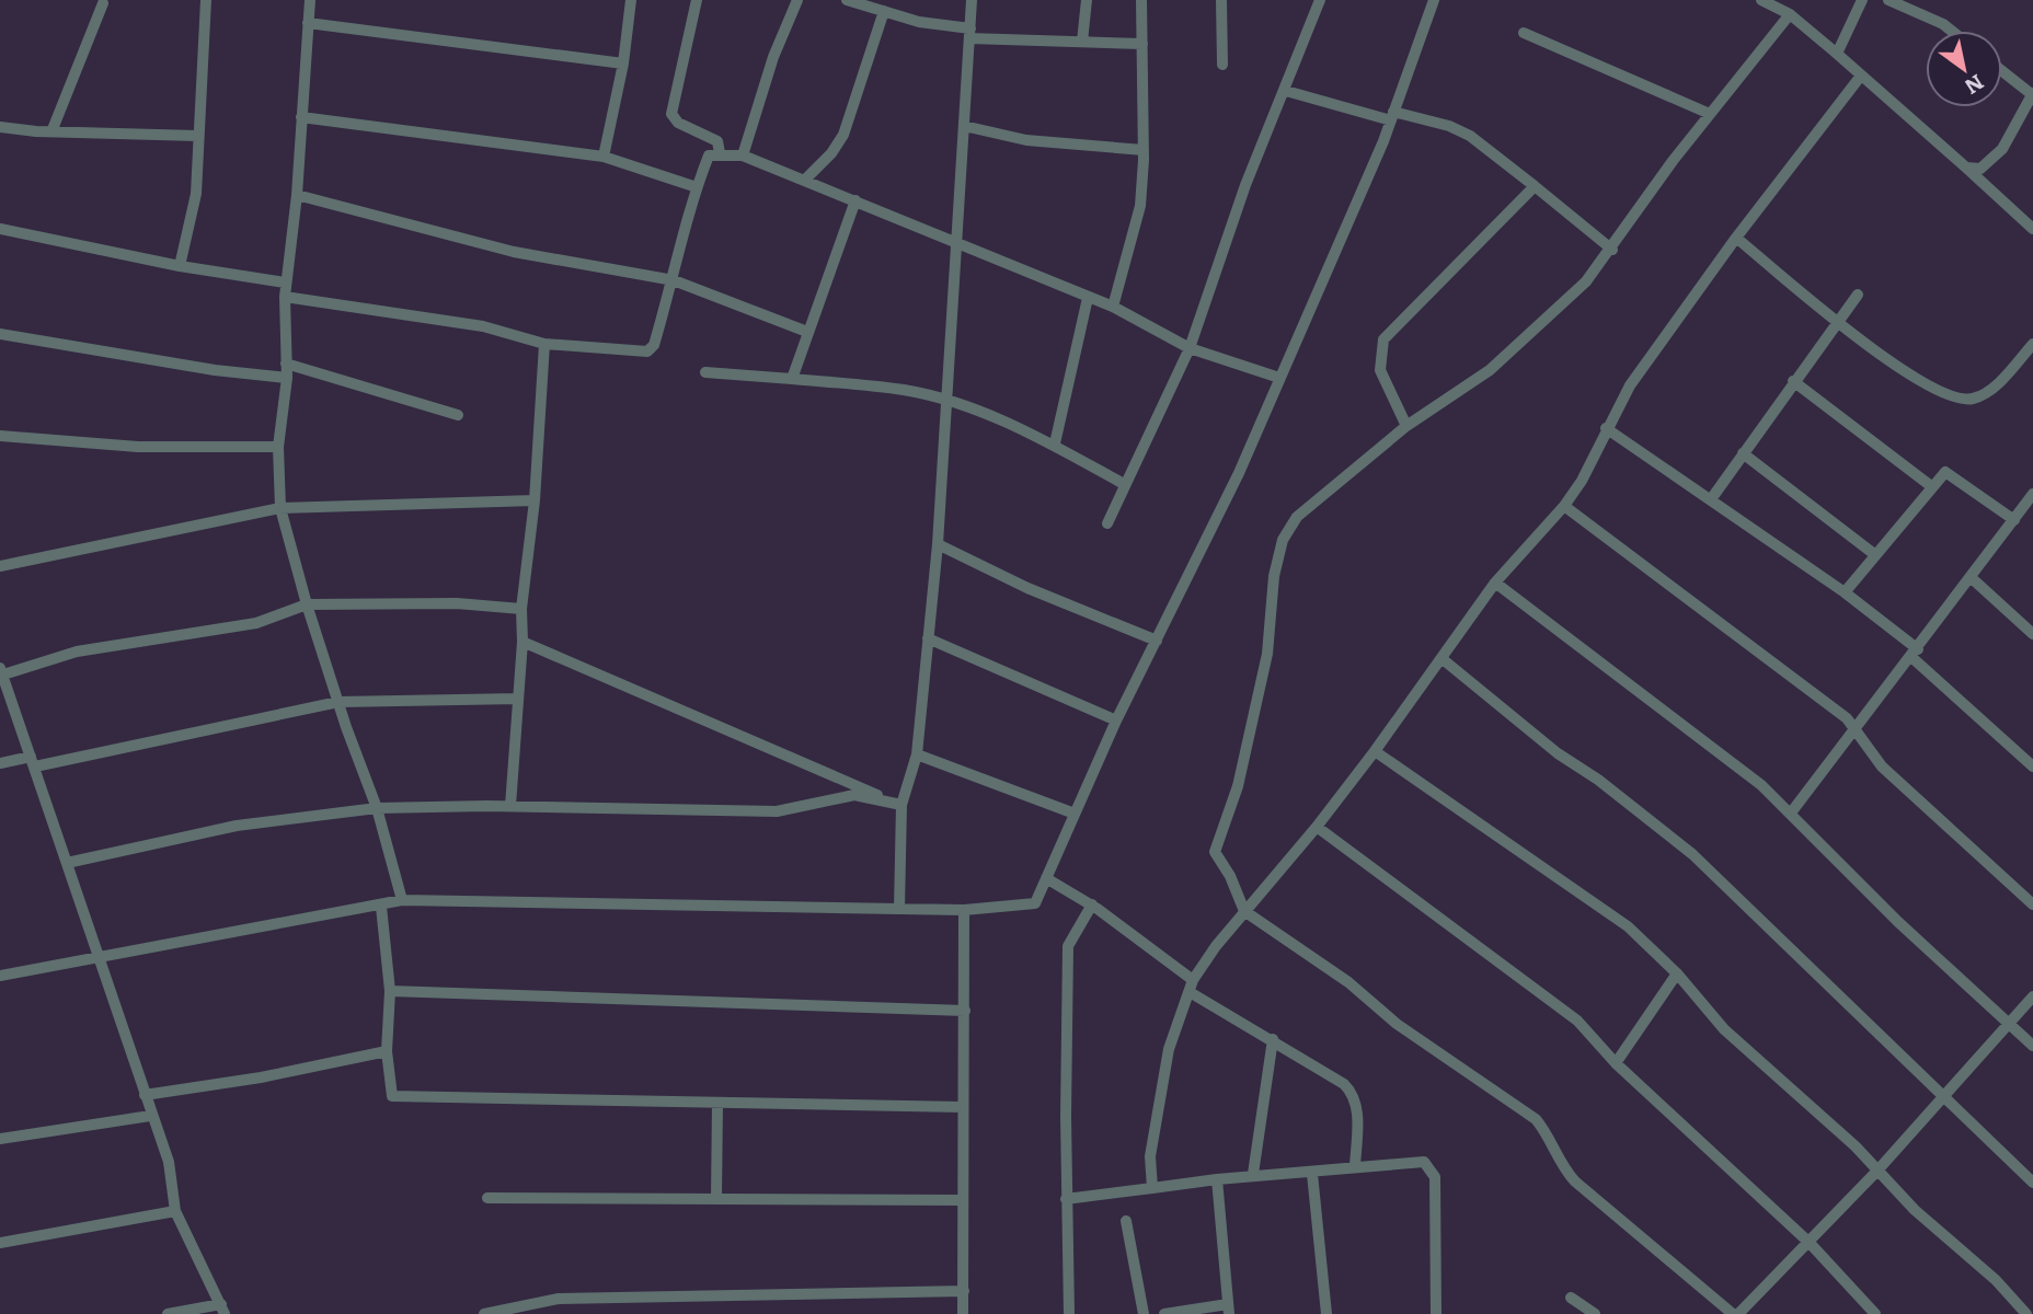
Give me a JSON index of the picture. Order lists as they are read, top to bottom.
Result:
{
  "north": "bottom right"
}
